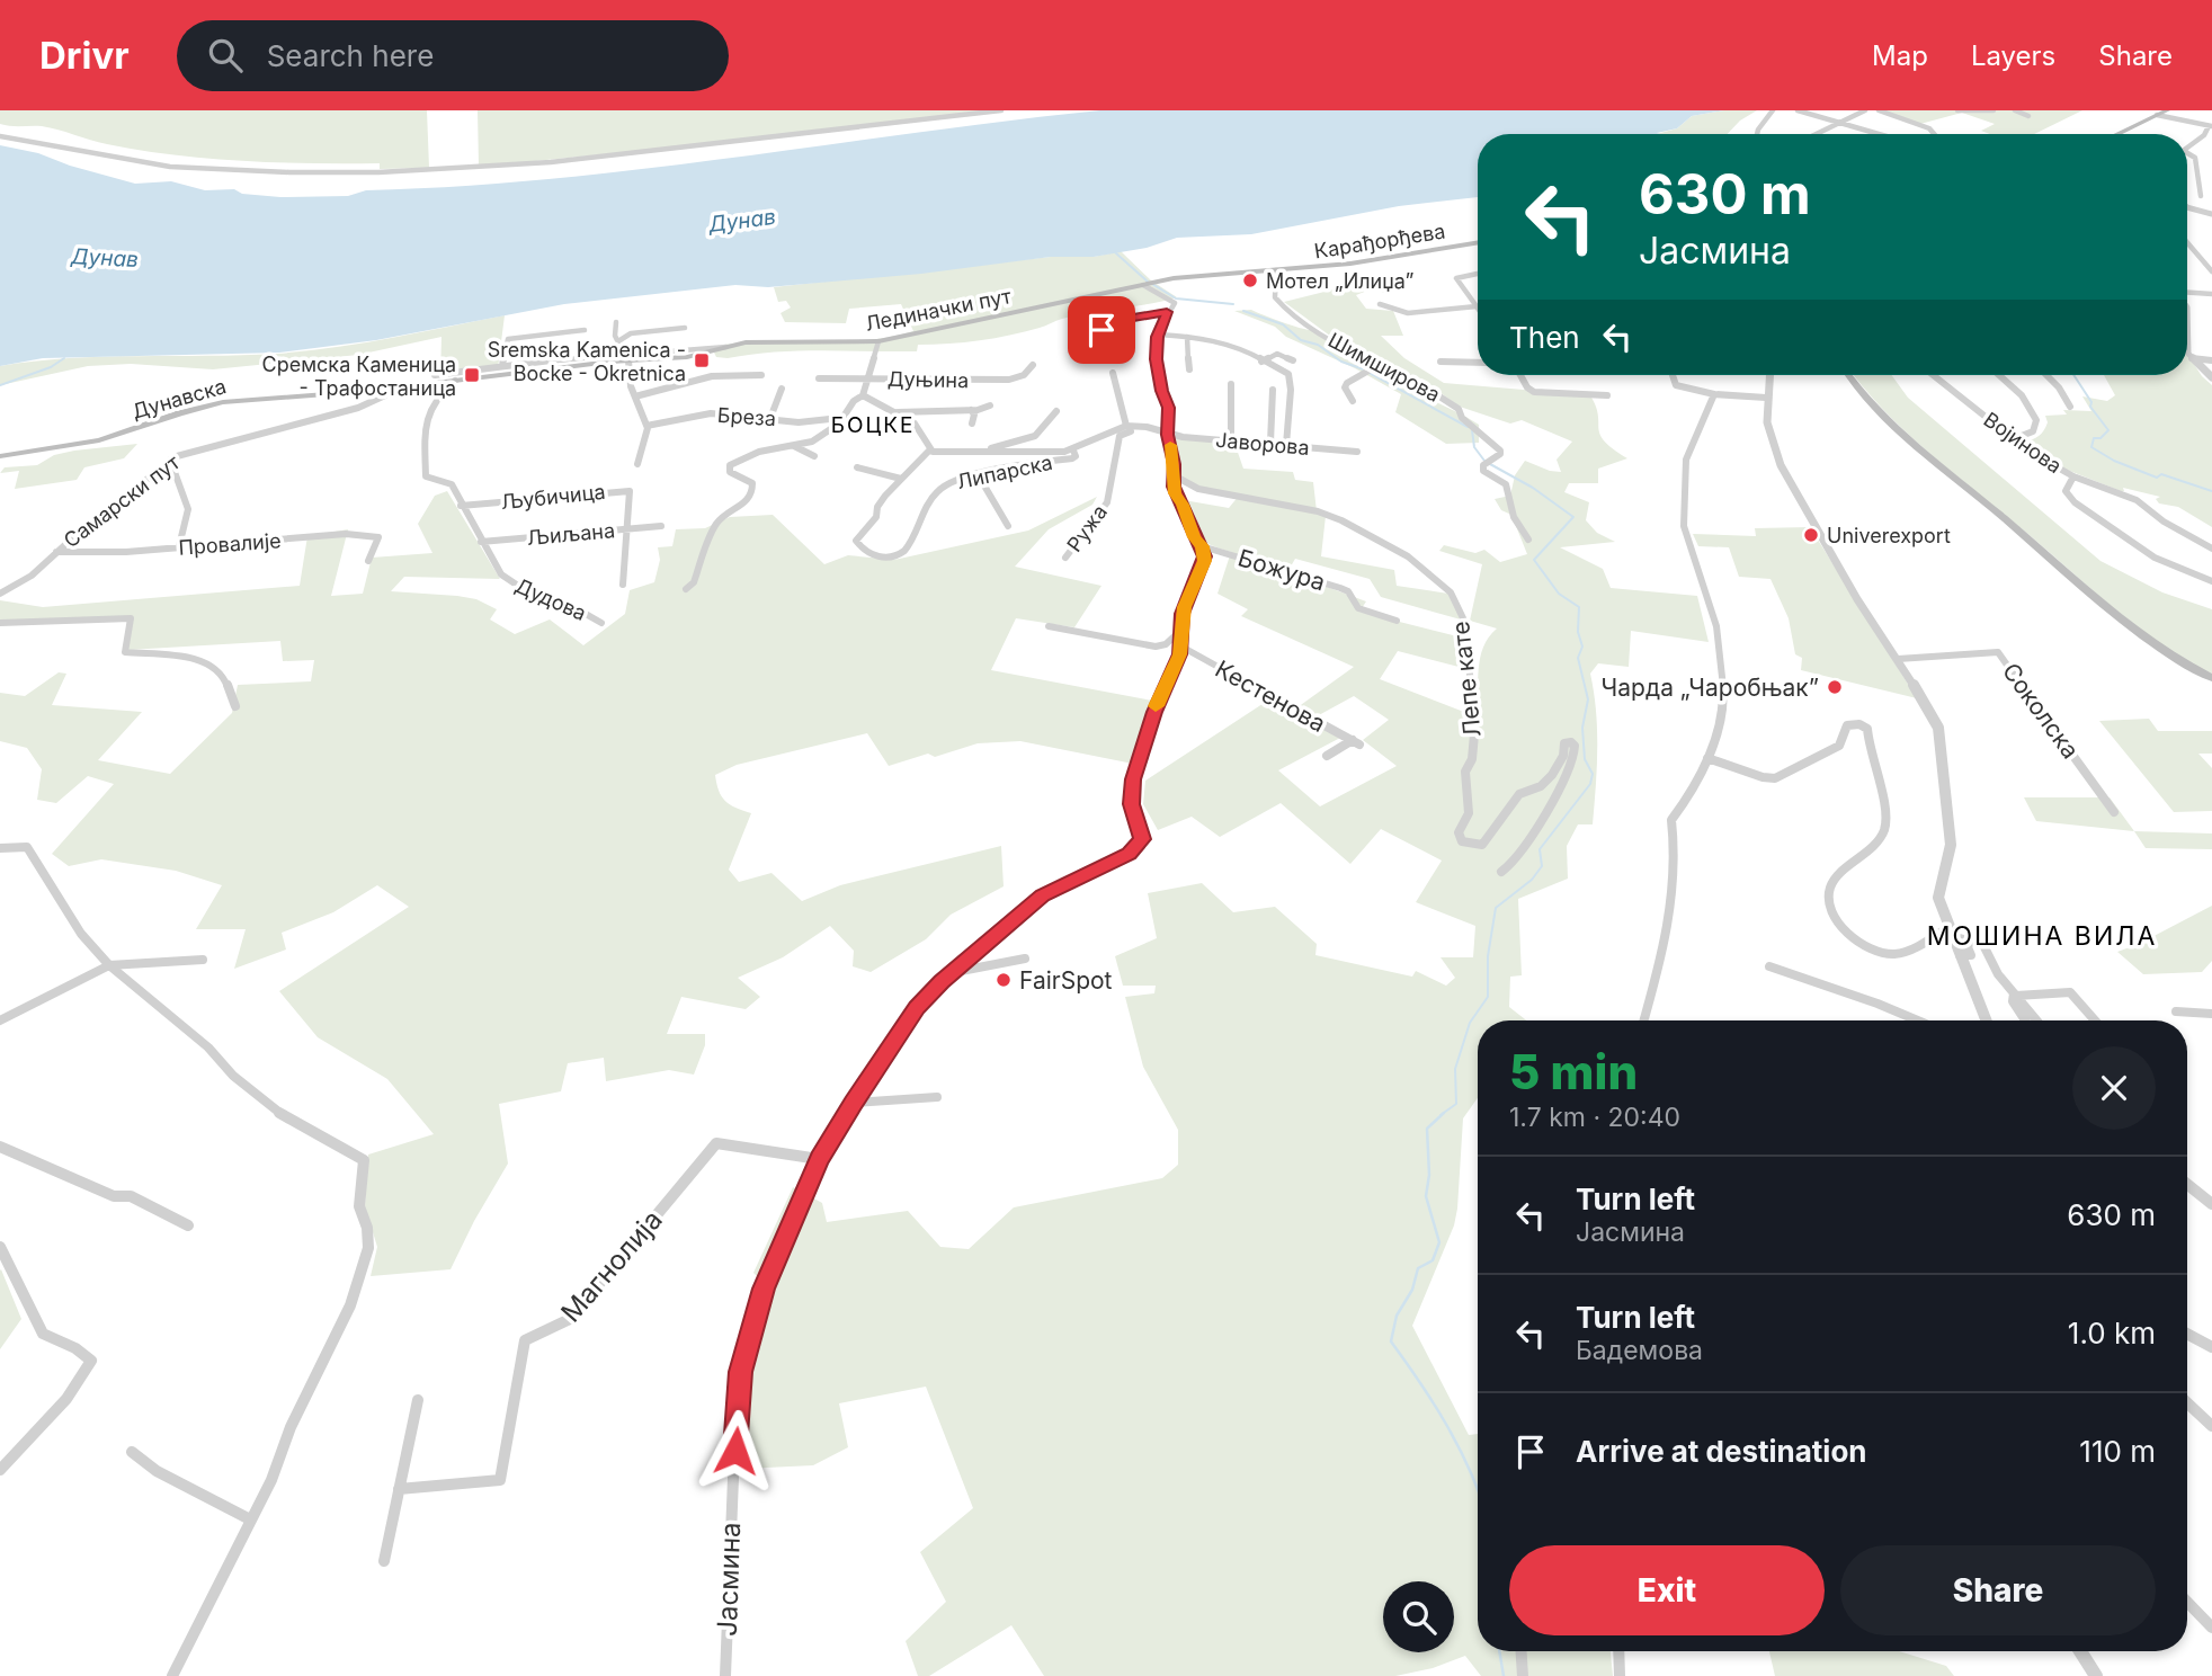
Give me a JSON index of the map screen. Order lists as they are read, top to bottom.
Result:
{
  "streets": {
    "main road": ["Карађорђева", "Лединачки пут", "Дунавска"],
    "street": [
      "Шимширова",
      "Дуњина",
      "Бреза",
      "Војинова",
      "Јаворова",
      "Липарска",
      "Љубичица",
      "Самарски пут",
      "Ружа",
      "Љиљана",
      "Провалије",
      "Божура",
      "Дудова",
      "Лепе кате",
      "Кестенова",
      "Соколска",
      "Магнолија",
      "Јасмина"
    ]
  },
  "crossings": [
    ["Карађорђева", "Лединачки пут"],
    ["Карађорђева", "Шимширова"],
    ["Лединачки пут", "Шимширова"],
    ["Лединачки пут", "Дунавска"],
    ["Лединачки пут", "Самарски пут"],
    ["Лединачки пут", "Дудова"],
    ["Јаворова", "Ружа"],
    ["Љубичица", "Љиљана"],
    ["Љубичица", "Дудова"],
    ["Самарски пут", "Провалије"],
    ["Љиљана", "Дудова"],
    ["Божура", "Јасмина"],
    ["Кестенова", "Јасмина"],
    ["Магнолија", "Јасмина"]
  ],
  "districts": ["БОЦКЕ", "МОШИНА ВИЛА"],
  "water": ["Дунав"],
  "places": {
    "other": [
      "Мотел „Илиџа”",
      "Univerexport",
      "Чарда „Чаробњак”",
      "FairSpot"
    ],
    "transit": ["Sremska Kamenica - Bocke - Okretnica", "Сремска Каменица - Трафостаница"]
  },
  "page": {
    "header": "Drivr",
    "search": "Search here",
    "nav": ["Map", "Layers", "Share"],
    "turn": ["630 m", "Јасмина"],
    "then": "Then",
    "heading": ["5 min", "1.7 km · 20:40"],
    "list": [
      {
        "name": "Turn left",
        "note": "Јасмина",
        "value": "630 m"
      },
      {
        "name": "Turn left",
        "note": "Бадемова",
        "value": "1.0 km"
      },
      {
        "name": "Arrive at destination",
        "value": "110 m"
      }
    ],
    "buttons": ["Exit", "Share"]
  }
}
